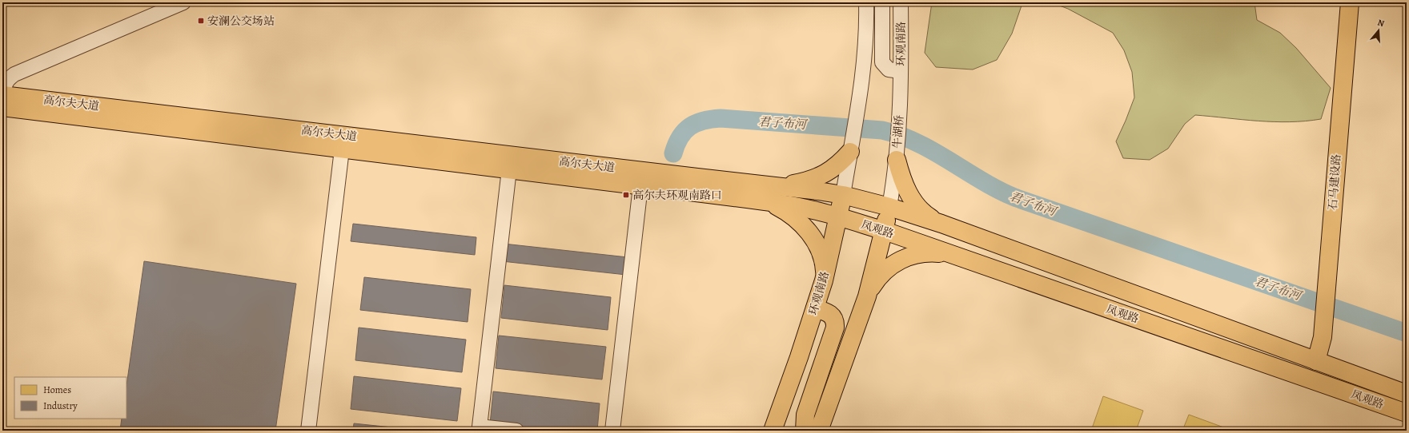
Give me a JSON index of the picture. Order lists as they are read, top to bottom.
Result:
{
  "streets": {
    "main road": [
      "环观南路",
      "高尔夫大道",
      "石马建设路",
      "凤观路"
    ],
    "street": ["牛湖桥"]
  },
  "crossings": [
    ["环观南路", "牛湖桥"],
    ["环观南路", "凤观路"],
    ["石马建设路", "凤观路"]
  ],
  "water": ["君子布河"],
  "places": {
    "transit": ["安澜公交场站", "高尔夫环观南路口"]
  },
  "legend": ["Homes", "Industry"],
  "north": "top"
}
